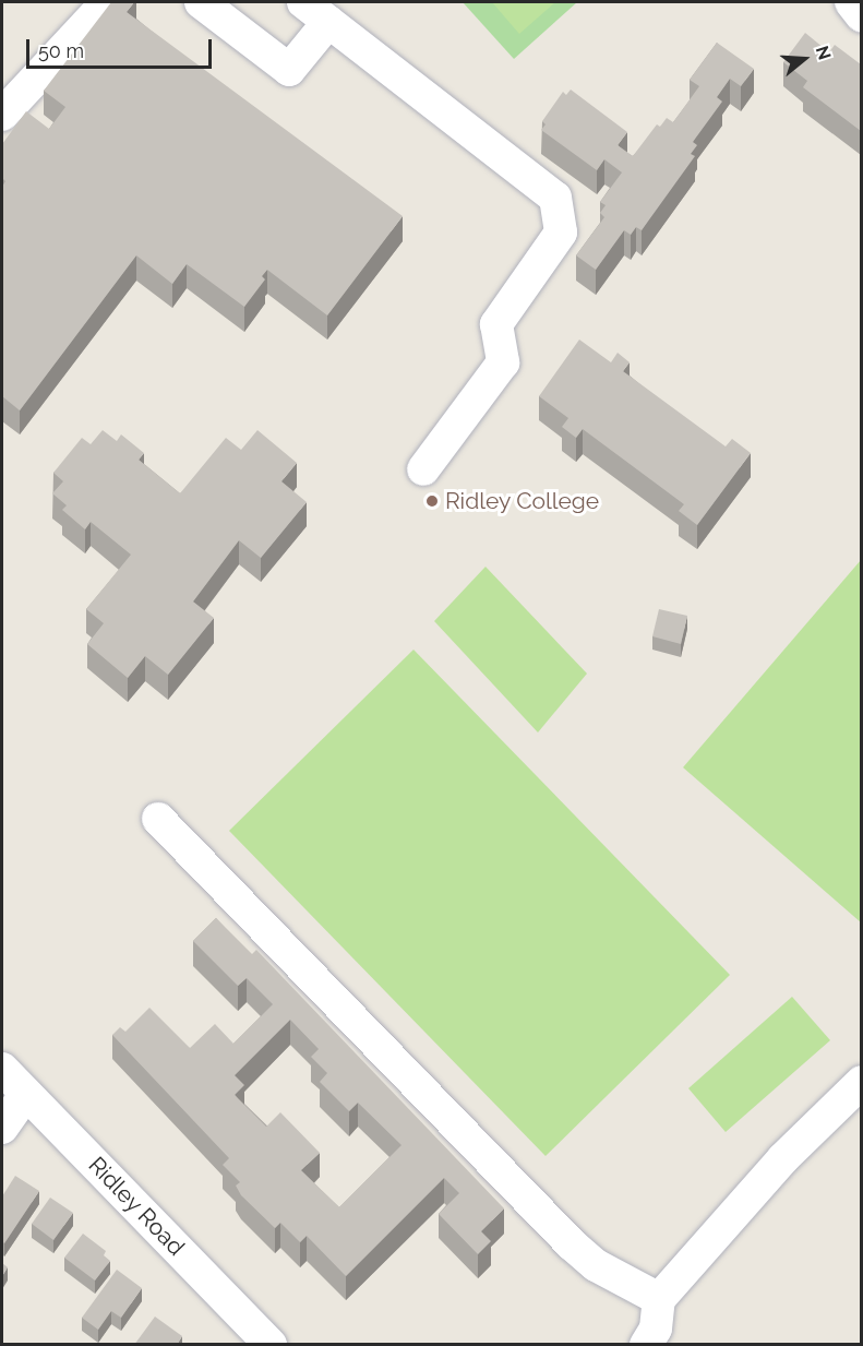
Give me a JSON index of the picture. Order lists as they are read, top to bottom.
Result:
{
  "streets": {
    "street": ["Ridley Road"]
  },
  "places": ["Ridley College"],
  "scale_bar": "50 m",
  "north": "right"
}
